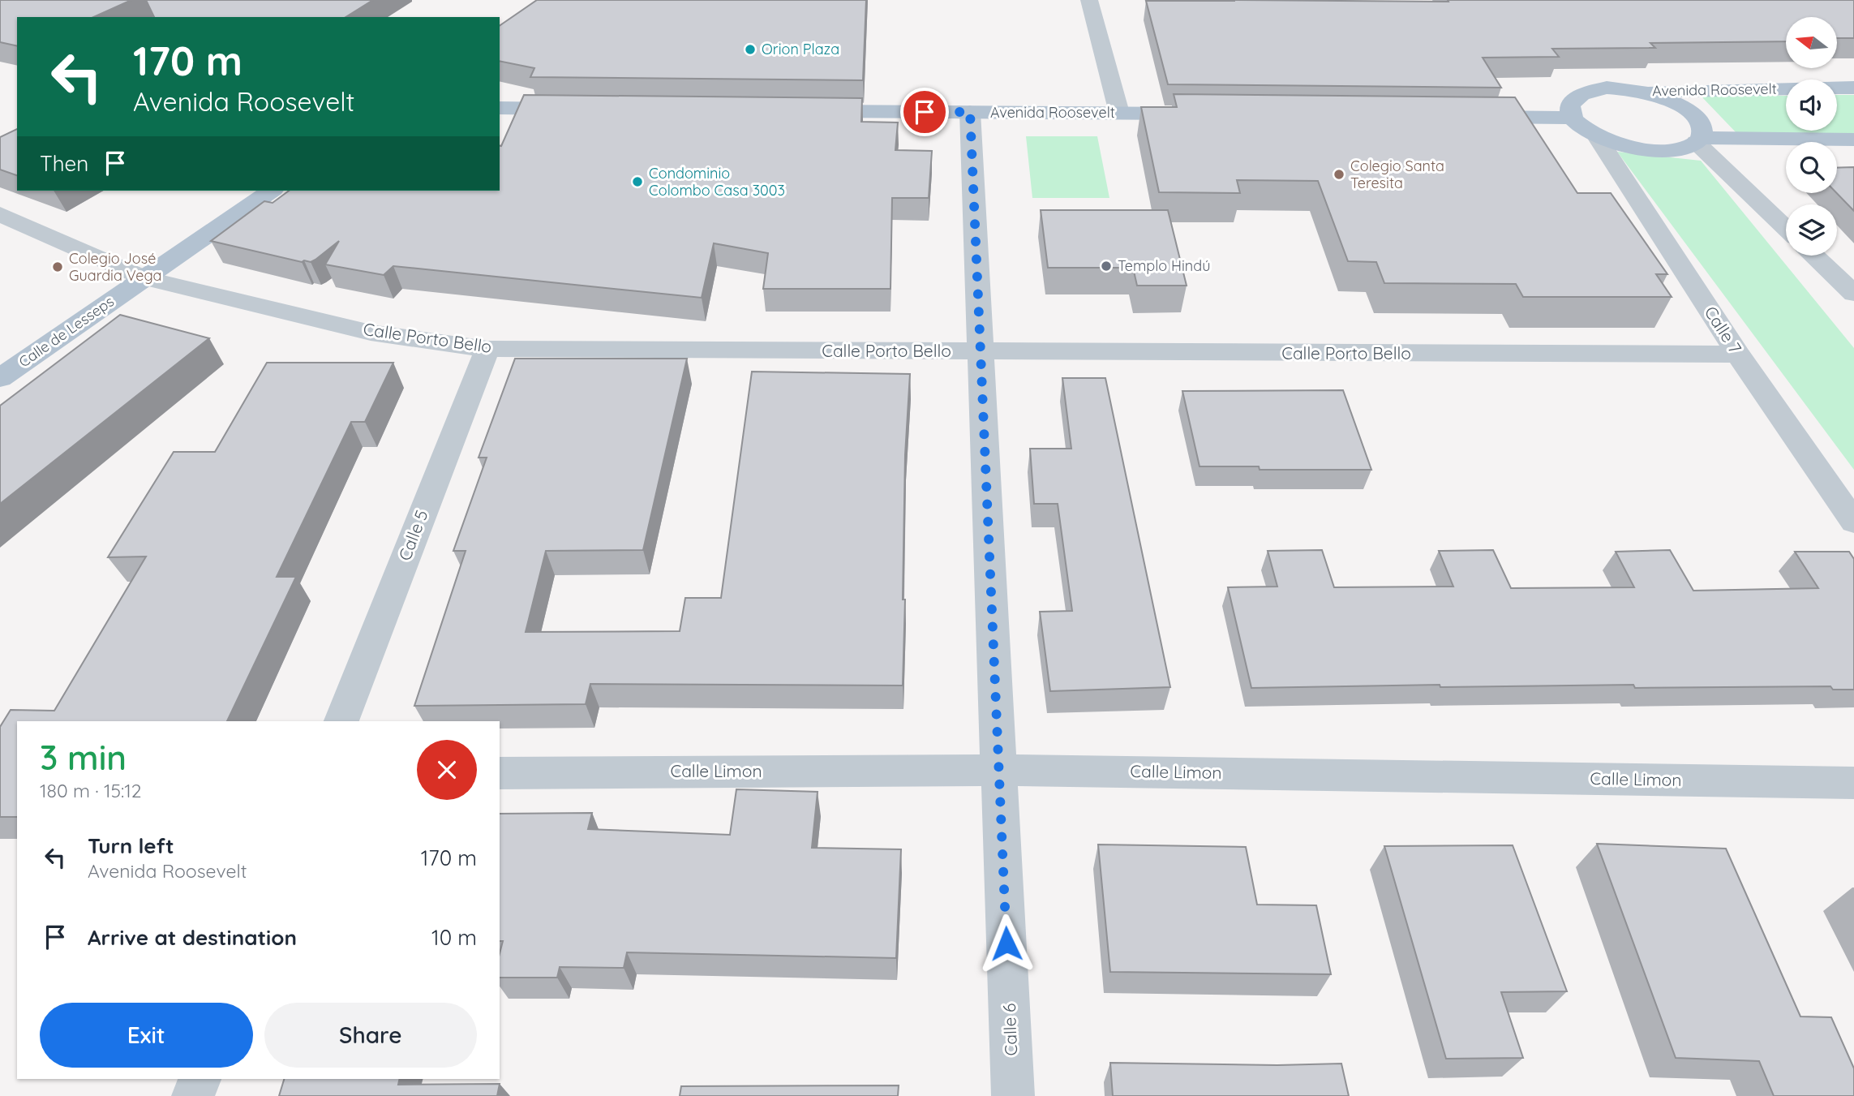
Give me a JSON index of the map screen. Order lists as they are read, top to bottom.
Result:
{
  "streets": {
    "main road": ["Avenida Roosevelt", "Calle de Lesseps"],
    "street": [
      "Calle 7",
      "Calle Porto Bello",
      "Calle 5",
      "Calle Limon",
      "Calle 6"
    ]
  },
  "crossings": [
    ["Avenida Roosevelt", "Calle 6"],
    ["Calle 7", "Calle Porto Bello"],
    ["Calle de Lesseps", "Calle Porto Bello"],
    ["Calle Porto Bello", "Calle 5"],
    ["Calle Porto Bello", "Calle 6"],
    ["Calle Limon", "Calle 6"]
  ],
  "places": [
    "Orion Plaza",
    "Colegio Santa Teresita",
    "Condominio Colombo Casa 3003",
    "Templo Hindú",
    "Colegio José Guardia Vega"
  ],
  "north": "left",
  "page": {
    "turn": ["170 m", "Avenida Roosevelt"],
    "then": "Then",
    "heading": ["3 min", "180 m · 15:12"],
    "list": [
      {
        "name": "Turn left",
        "note": "Avenida Roosevelt",
        "value": "170 m"
      },
      {
        "name": "Arrive at destination",
        "value": "10 m"
      }
    ],
    "buttons": ["Exit", "Share"]
  }
}
